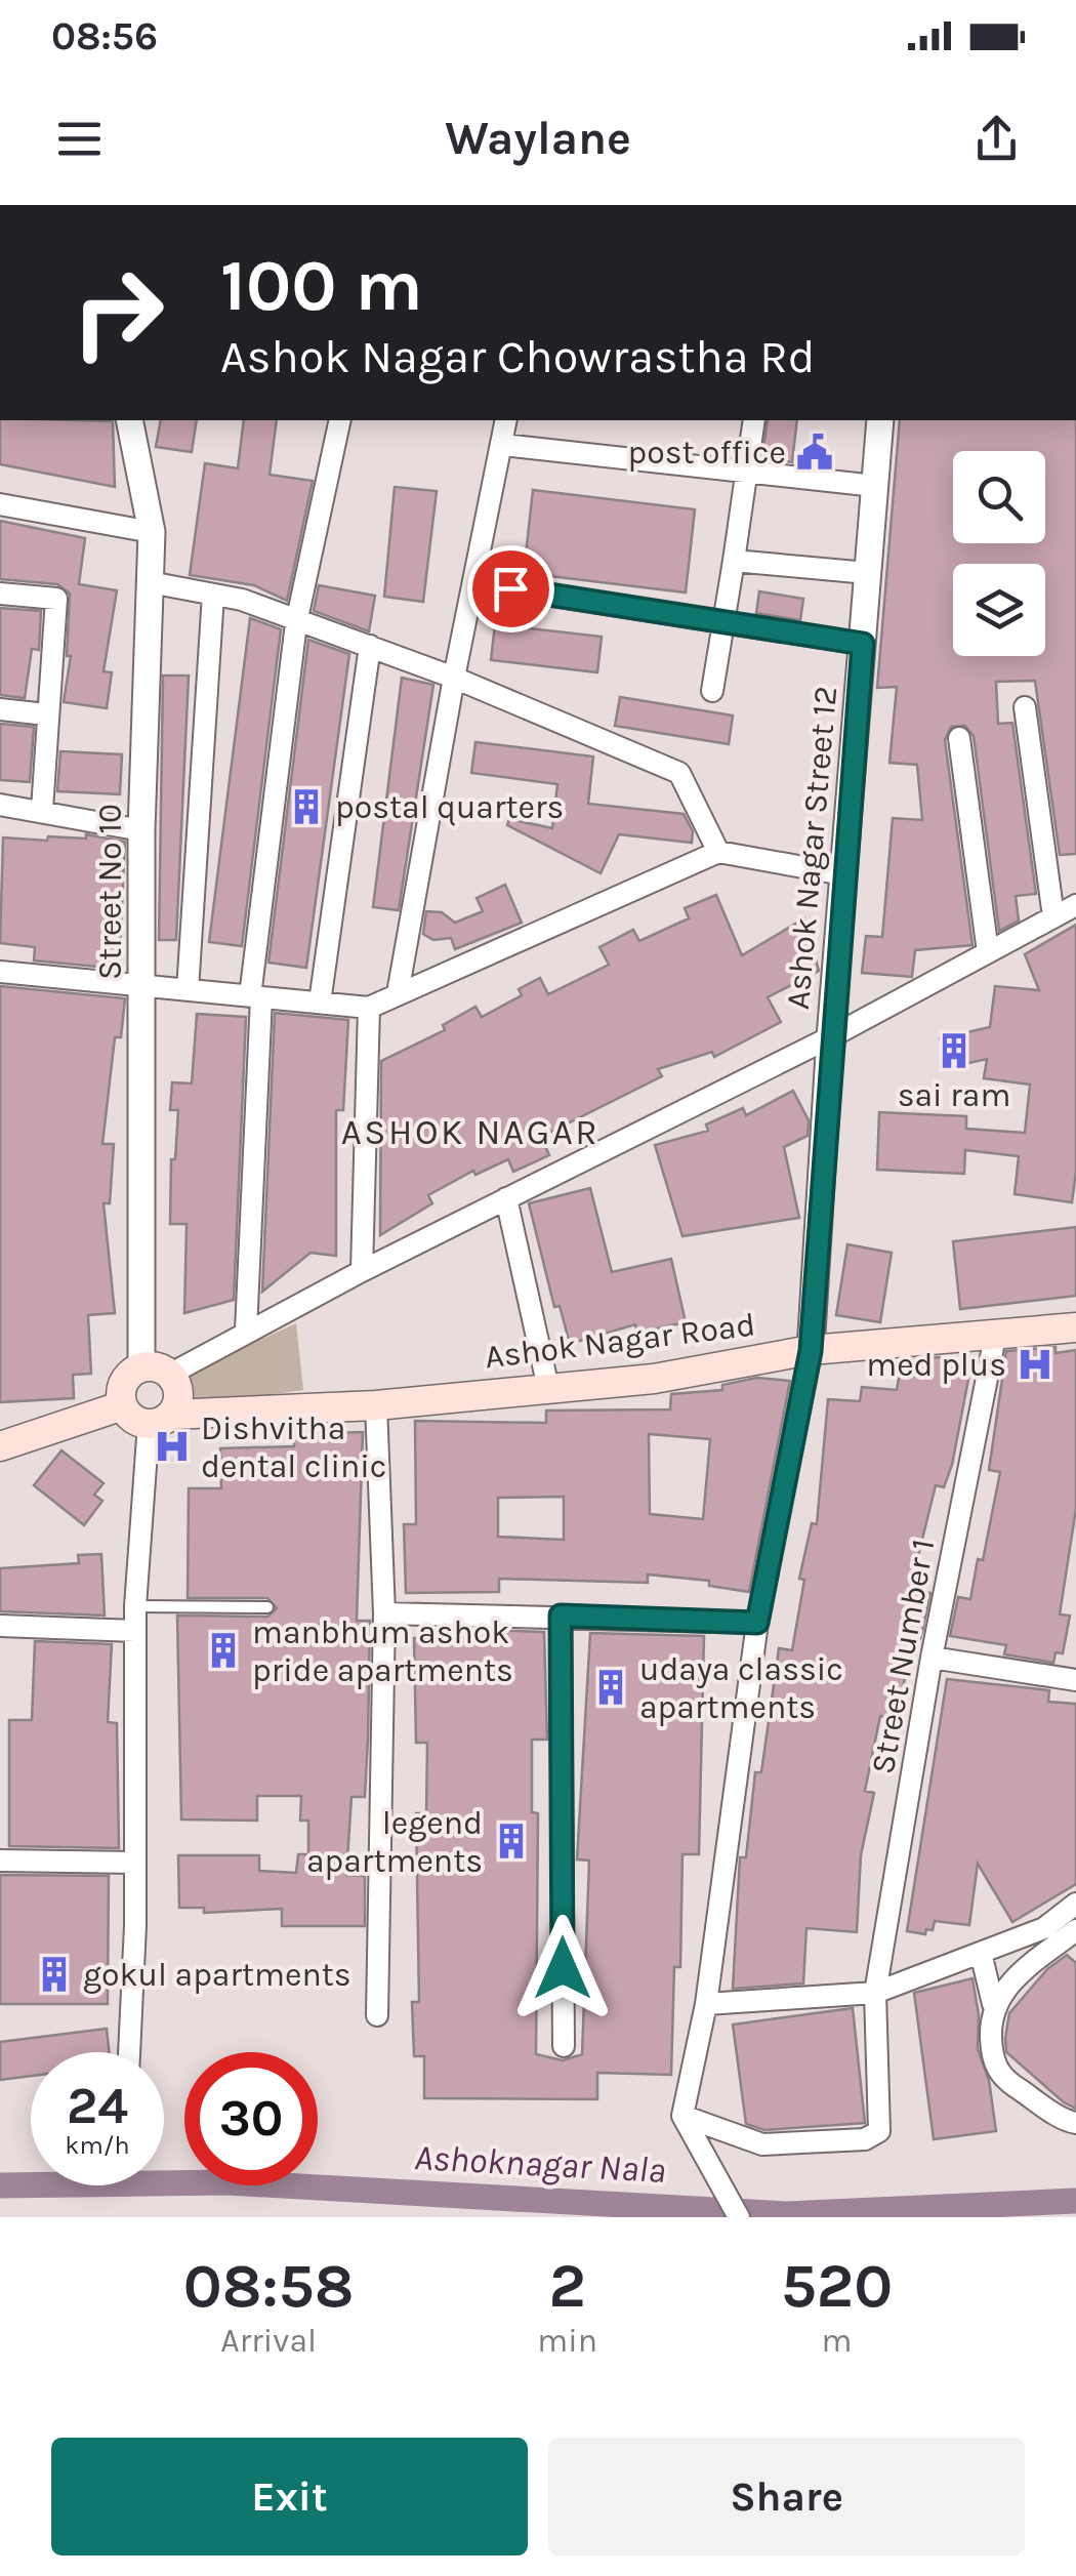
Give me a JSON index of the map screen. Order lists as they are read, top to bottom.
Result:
{
  "streets": {
    "main road": ["Ashok Nagar Road"],
    "street": ["Ashok Nagar Street 12", "Street No 10", "Street Number 1"]
  },
  "crossings": [
    ["Ashok Nagar Street 12", "Ashok Nagar Road"],
    ["Street No 10", "Ashok Nagar Road"],
    ["Ashok Nagar Road", "Street Number 1"]
  ],
  "districts": ["ASHOK NAGAR"],
  "water": ["Ashoknagar Nala"],
  "places": {
    "public building": ["post office"],
    "building": [
      "postal quarters",
      "sai ram",
      "manbhum ashok pride apartments",
      "udaya classic apartments",
      "legend apartments",
      "gokul apartments"
    ],
    "hospital": ["med plus", "Dishvitha dental clinic"]
  },
  "page": {
    "status": "08:56",
    "header": "Waylane",
    "turn": ["100 m", "Ashok Nagar Chowrastha Rd"],
    "speed": "24 km/h",
    "limit": "30",
    "eta": [
      "08:58",
      "Arrival",
      "2",
      "min",
      "520",
      "m"
    ],
    "buttons": ["Exit", "Share"]
  }
}
